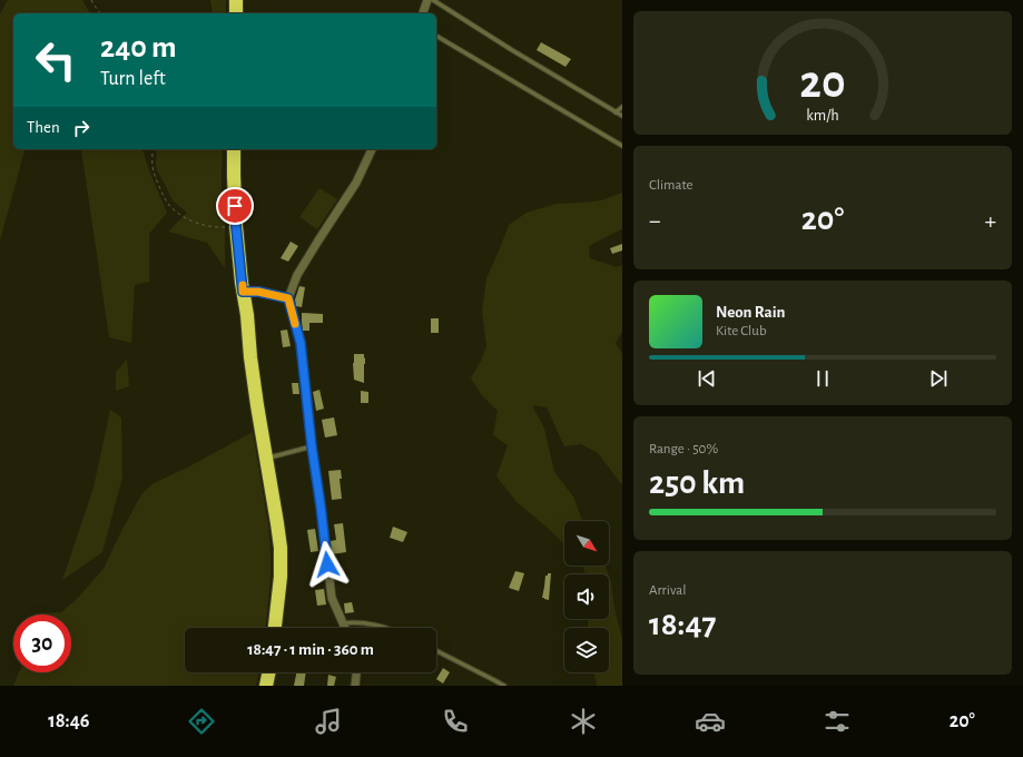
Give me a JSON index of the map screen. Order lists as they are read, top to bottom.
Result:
{
  "north": "bottom right",
  "page": {
    "turn": ["240 m", "Turn left"],
    "then": "Then",
    "tile": [
      "Climate",
      ["Range · 50%", "250 km"],
      ["Arrival", "18:47"]
    ],
    "heat": ["−", "20°", "+"],
    "song": ["Neon Rain", "Kite Club"],
    "limit": "30",
    "trip": "18:47 · 1 min · 360 m",
    "tabs": ["18:46", "20°"],
    "gauge": ["20", "km/h"]
  }
}
